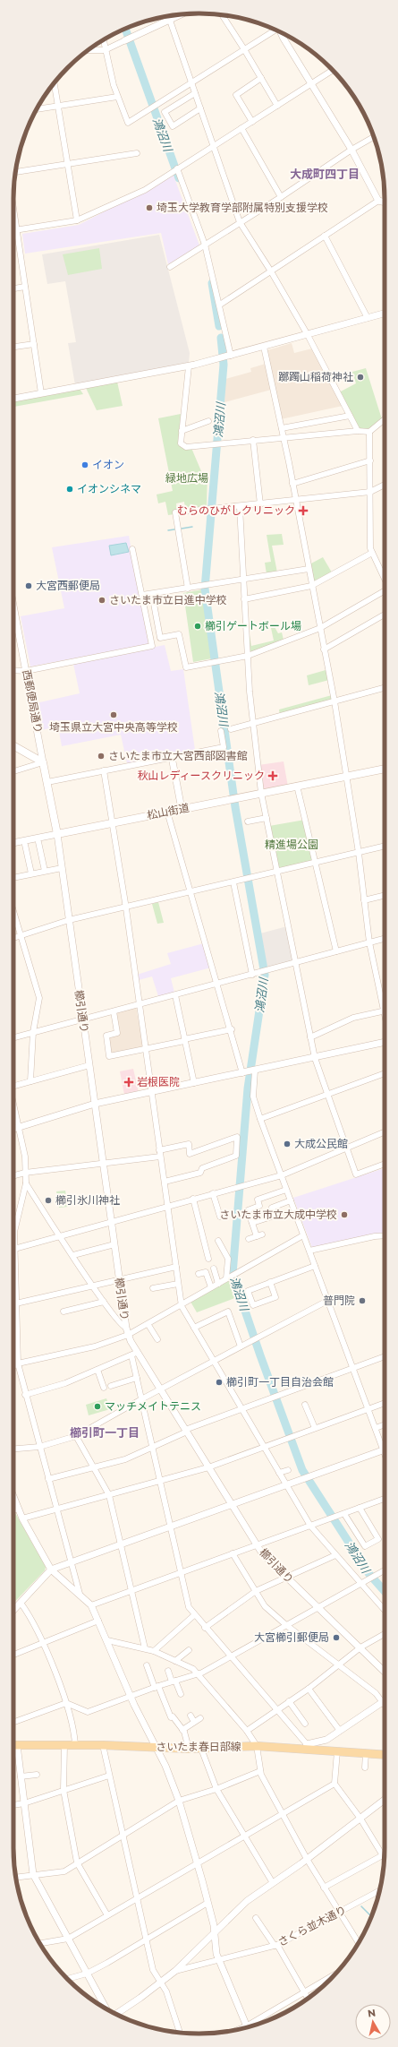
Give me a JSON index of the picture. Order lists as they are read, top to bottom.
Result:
{
  "streets": {
    "main road": ["松山街道", "さいたま春日部線"],
    "street": ["西郵便局通り", "櫛引通り", "さくら並木通り"]
  },
  "crossings": [
    ["松山街道", "櫛引通り"]
  ],
  "districts": ["大成町四丁目", "櫛引町一丁目"],
  "water": ["鴻沼川"],
  "parks": ["緑地広場", "精進場公園"],
  "places": {
    "other": [
      "埼玉大学教育学部附属特別支援学校",
      "躑躅山稲荷神社",
      "イオン",
      "イオンシネマ",
      "大宮西郵便局",
      "さいたま市立日進中学校",
      "櫛引ゲートボール場",
      "埼玉県立大宮中央高等学校",
      "さいたま市立大宮西部図書館",
      "大成公民館",
      "櫛引氷川神社",
      "さいたま市立大成中学校",
      "普門院",
      "櫛引町一丁目自治会館",
      "マッチメイトテニス",
      "大宮櫛引郵便局"
    ],
    "health": ["むらのひがしクリニック", "秋山レディースクリニック", "岩根医院"]
  },
  "north": "top"
}
